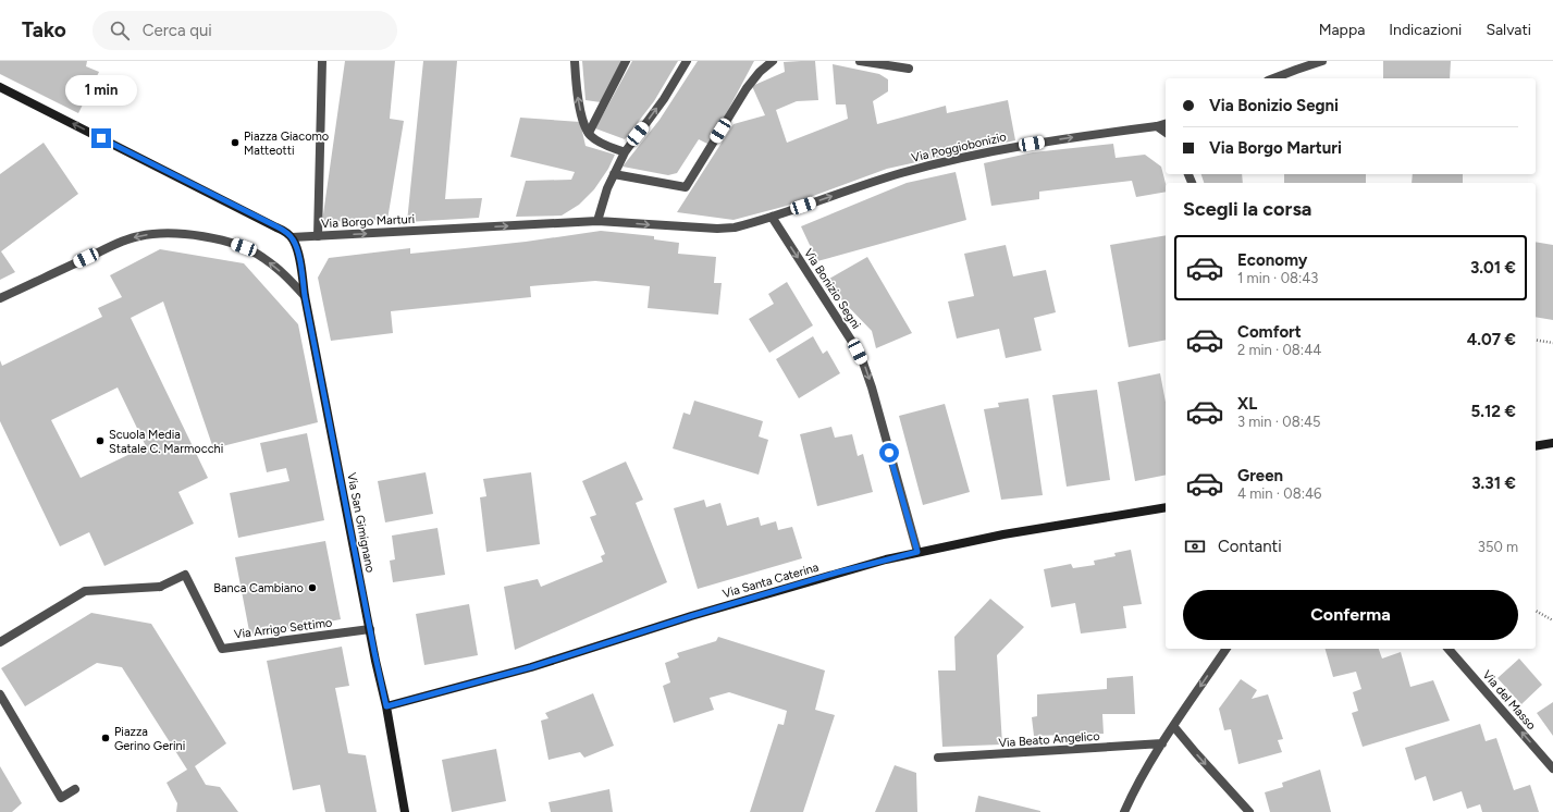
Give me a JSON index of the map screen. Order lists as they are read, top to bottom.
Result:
{
  "streets": {
    "main road": ["Via San Gimignano", "Via Santa Caterina"],
    "street": [
      "Via Poggiobonizio",
      "Via Borgo Marturi",
      "Via Bonizio Segni",
      "Via Arrigo Settimo",
      "Via del Masso",
      "Via Beato Angelico"
    ]
  },
  "crossings": [
    ["Via Poggiobonizio", "Via Borgo Marturi"],
    ["Via Poggiobonizio", "Via Bonizio Segni"],
    ["Via Borgo Marturi", "Via Bonizio Segni"],
    ["Via Borgo Marturi", "Via San Gimignano"],
    ["Via Bonizio Segni", "Via Santa Caterina"],
    ["Via San Gimignano", "Via Santa Caterina"],
    ["Via San Gimignano", "Via Arrigo Settimo"]
  ],
  "one_way": [
    "Via Poggiobonizio",
    "Via Borgo Marturi",
    "Via Bonizio Segni",
    "Via del Masso"
  ],
  "places": [
    "Piazza Giacomo Matteotti",
    "Scuola Media Statale C. Marmocchi",
    "Banca Cambiano",
    "Piazza Gerino Gerini"
  ],
  "page": {
    "header": "Tako",
    "search": "Cerca qui",
    "nav": ["Mappa", "Indicazioni", "Salvati"],
    "bubble": "1 min",
    "banner": ["Via Bonizio Segni", "Via Borgo Marturi"],
    "heading": "Scegli la corsa",
    "list": [
      {
        "name": "Economy",
        "note": "1 min · 08:43",
        "value": "3.01 €"
      },
      {
        "name": "Comfort",
        "note": "2 min · 08:44",
        "value": "4.07 €"
      },
      {
        "name": "XL",
        "note": "3 min · 08:45",
        "value": "5.12 €"
      },
      {
        "name": "Green",
        "note": "4 min · 08:46",
        "value": "3.31 €"
      }
    ],
    "pay": ["Contanti", "350 m"],
    "buttons": "Conferma"
  }
}
